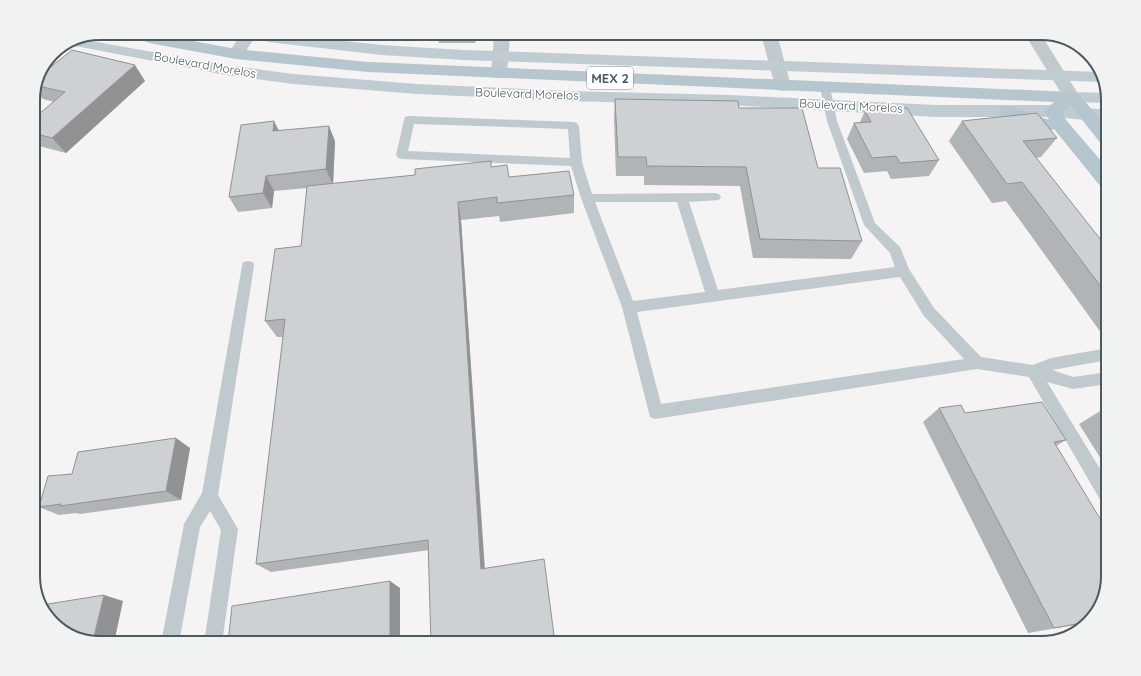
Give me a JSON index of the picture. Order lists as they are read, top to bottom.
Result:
{
  "streets": {
    "main road": ["Boulevard Morelos", "MEX 2"]
  }
}
